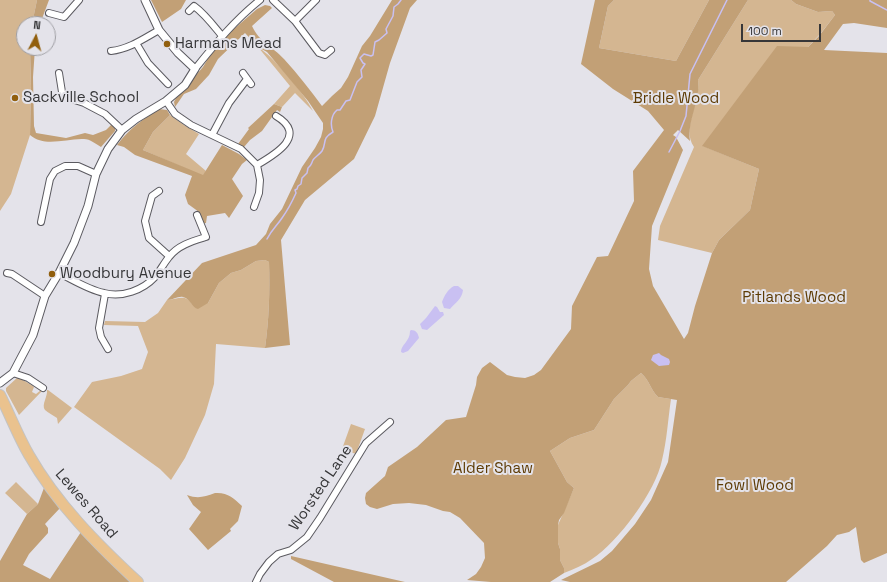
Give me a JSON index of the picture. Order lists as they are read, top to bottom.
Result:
{
  "streets": {
    "highway": ["Lewes Road"],
    "street": ["Worsted Lane"]
  },
  "parks": [
    "Bridle Wood",
    "Pitlands Wood",
    "Alder Shaw",
    "Fowl Wood"
  ],
  "places": ["Harmans Mead", "Sackville School", "Woodbury Avenue"],
  "scale_bar": "100 m",
  "north": "top"
}
